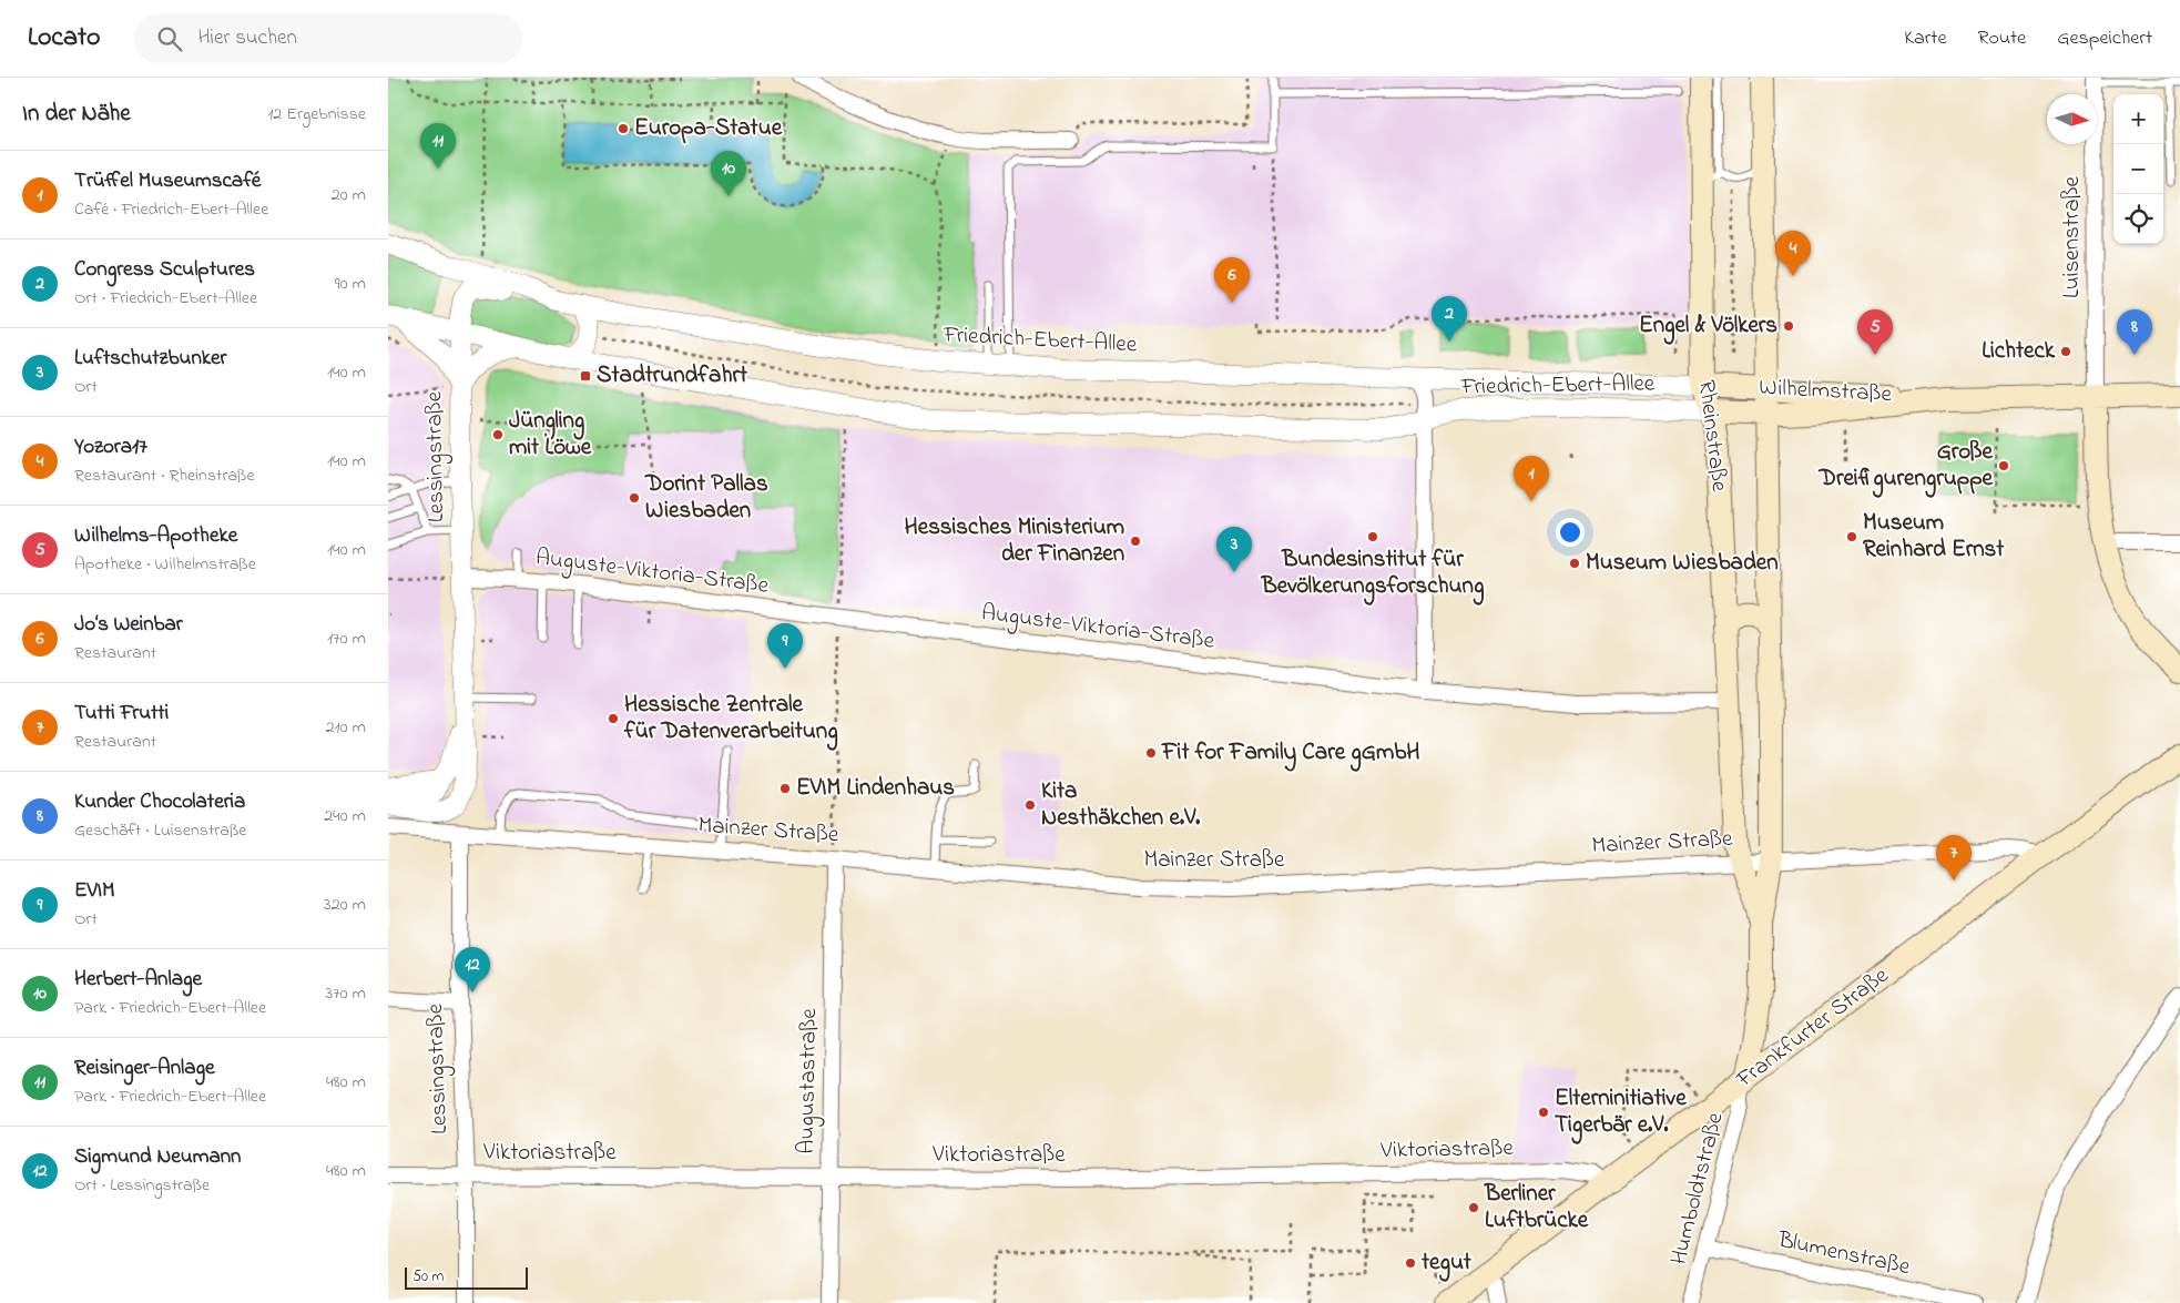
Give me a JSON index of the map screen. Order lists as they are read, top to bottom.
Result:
{
  "streets": {
    "main road": ["Wilhelmstraße", "Rheinstraße", "Frankfurter Straße"],
    "street": [
      "Luisenstraße",
      "Friedrich-Ebert-Allee",
      "Lessingstraße",
      "Auguste-Viktoria-Straße",
      "Mainzer Straße",
      "Augustastraße",
      "Viktoriastraße",
      "Humboldtstraße",
      "Blumenstraße"
    ]
  },
  "crossings": [
    ["Luisenstraße", "Wilhelmstraße"],
    ["Friedrich-Ebert-Allee", "Wilhelmstraße"],
    ["Friedrich-Ebert-Allee", "Rheinstraße"],
    ["Friedrich-Ebert-Allee", "Lessingstraße"],
    ["Wilhelmstraße", "Rheinstraße"],
    ["Rheinstraße", "Auguste-Viktoria-Straße"],
    ["Rheinstraße", "Mainzer Straße"],
    ["Lessingstraße", "Auguste-Viktoria-Straße"],
    ["Lessingstraße", "Mainzer Straße"],
    ["Lessingstraße", "Viktoriastraße"],
    ["Mainzer Straße", "Frankfurter Straße"],
    ["Mainzer Straße", "Augustastraße"],
    ["Frankfurter Straße", "Viktoriastraße"],
    ["Frankfurter Straße", "Humboldtstraße"],
    ["Augustastraße", "Viktoriastraße"],
    ["Humboldtstraße", "Blumenstraße"]
  ],
  "places": {
    "other": [
      "Europa-Statue",
      "Engel & Völkers",
      "Lichteck",
      "Jüngling mit Löwe",
      "Große Dreifigurengruppe",
      "Dorint Pallas Wiesbaden",
      "Bundesinstitut für Bevölkerungsforschung",
      "Museum Reinhard Ernst",
      "Hessisches Ministerium der Finanzen",
      "Museum Wiesbaden",
      "Hessische Zentrale für Datenverarbeitung",
      "Fit for Family Care gGmbH",
      "EVIM Lindenhaus",
      "Kita Nesthäkchen e.V.",
      "Elterninitiative Tigerbär e.V.",
      "Berliner Luftbrücke",
      "tegut"
    ],
    "transit": ["Stadtrundfahrt"]
  },
  "scale_bar": "50 m",
  "north": "right",
  "page": {
    "header": "Locato",
    "search": "Hier suchen",
    "nav": ["Karte", "Route", "Gespeichert"],
    "heading": ["In der Nähe", "12 Ergebnisse"],
    "map_buttons": ["+", "−"],
    "pins": [
      "11",
      "10",
      "4",
      "6",
      "2",
      "5",
      "8",
      "1",
      "3",
      "9",
      "7",
      "12"
    ],
    "list": [
      {
        "mark": "1",
        "name": "Trüffel Museumscafé",
        "note": "Café · Friedrich-Ebert-Allee",
        "value": "20 m"
      },
      {
        "mark": "2",
        "name": "Congress Sculptures",
        "note": "Ort · Friedrich-Ebert-Allee",
        "value": "90 m"
      },
      {
        "mark": "3",
        "name": "Luftschutzbunker",
        "note": "Ort",
        "value": "140 m"
      },
      {
        "mark": "4",
        "name": "Yozora17",
        "note": "Restaurant · Rheinstraße",
        "value": "140 m"
      },
      {
        "mark": "5",
        "name": "Wilhelms-Apotheke",
        "note": "Apotheke · Wilhelmstraße",
        "value": "140 m"
      },
      {
        "mark": "6",
        "name": "Jo‘s Weinbar",
        "note": "Restaurant",
        "value": "170 m"
      },
      {
        "mark": "7",
        "name": "Tutti Frutti",
        "note": "Restaurant",
        "value": "210 m"
      },
      {
        "mark": "8",
        "name": "Kunder Chocolateria",
        "note": "Geschäft · Luisenstraße",
        "value": "240 m"
      },
      {
        "mark": "9",
        "name": "EVIM",
        "note": "Ort",
        "value": "320 m"
      },
      {
        "mark": "10",
        "name": "Herbert-Anlage",
        "note": "Park · Friedrich-Ebert-Allee",
        "value": "370 m"
      },
      {
        "mark": "11",
        "name": "Reisinger-Anlage",
        "note": "Park · Friedrich-Ebert-Allee",
        "value": "480 m"
      },
      {
        "mark": "12",
        "name": "Sigmund Neumann",
        "note": "Ort · Lessingstraße",
        "value": "480 m"
      }
    ],
    "scale": "50 m"
  }
}
